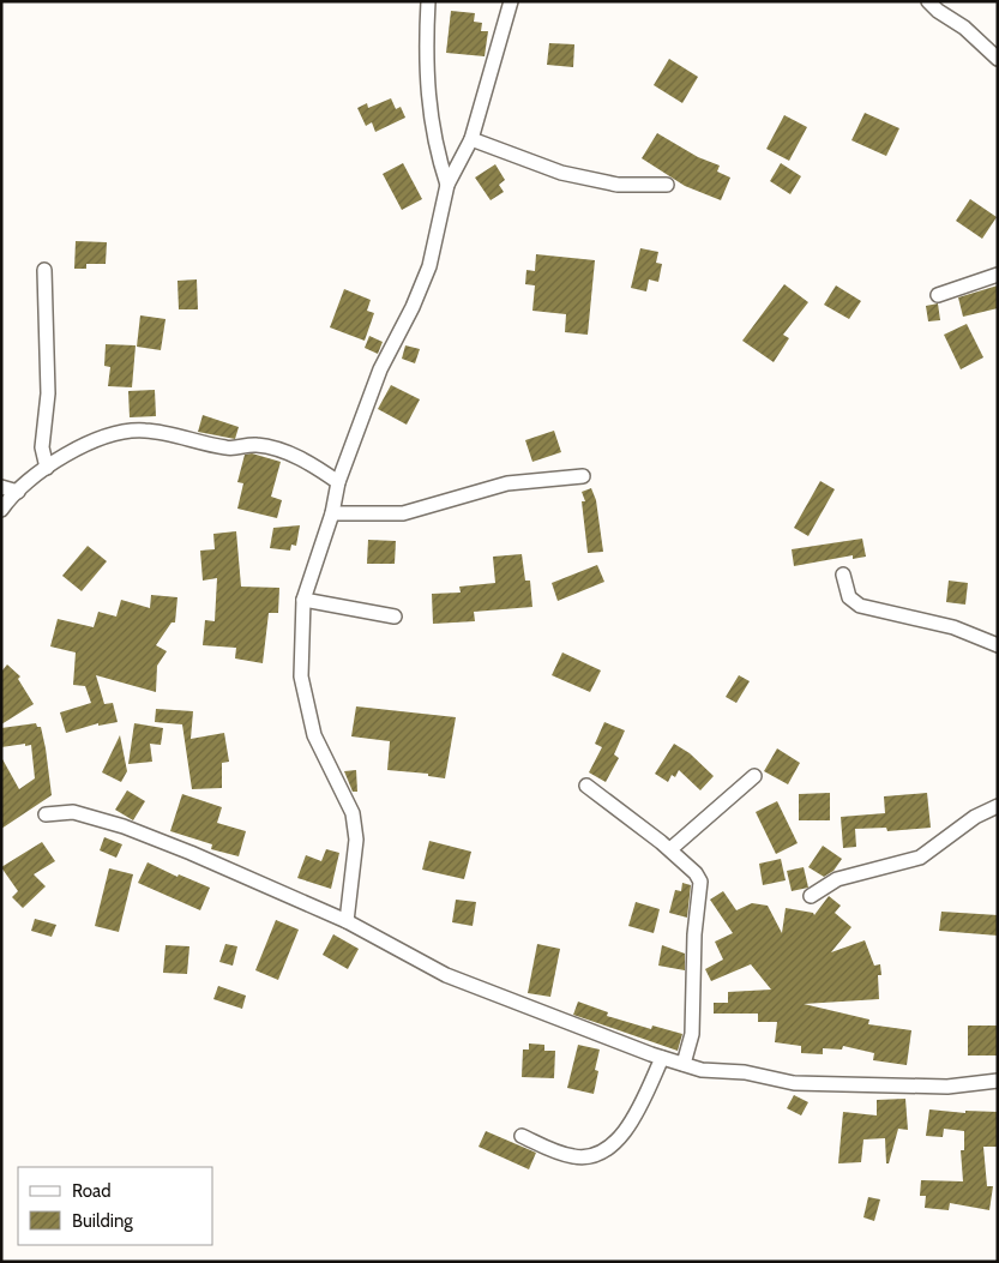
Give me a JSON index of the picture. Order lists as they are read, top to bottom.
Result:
{
  "legend": ["Road", "Building"]
}
